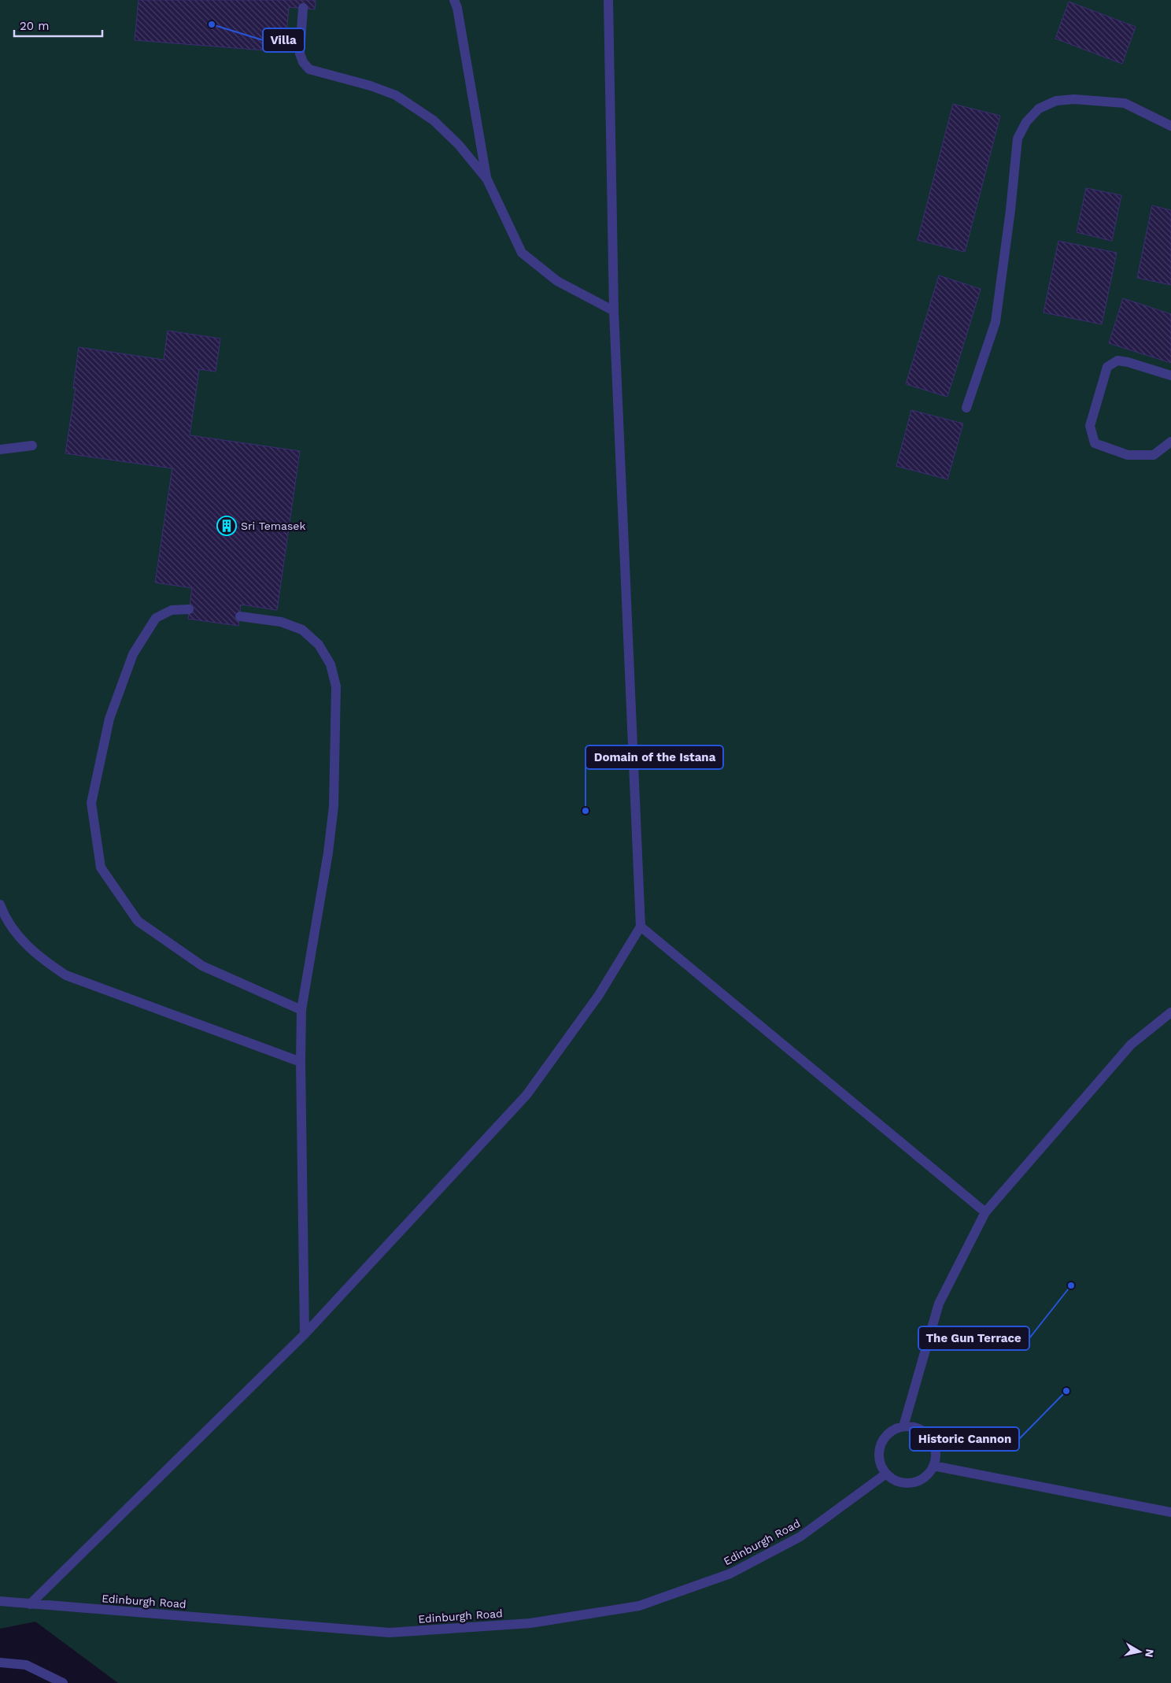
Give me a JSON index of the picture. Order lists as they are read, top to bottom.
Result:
{
  "streets": {
    "street": ["Edinburgh Road"]
  },
  "places": {
    "other": [
      "Villa",
      "Domain of the Istana",
      "The Gun Terrace",
      "Historic Cannon"
    ],
    "building": ["Sri Temasek"]
  },
  "scale_bar": "20 m",
  "north": "right"
}
